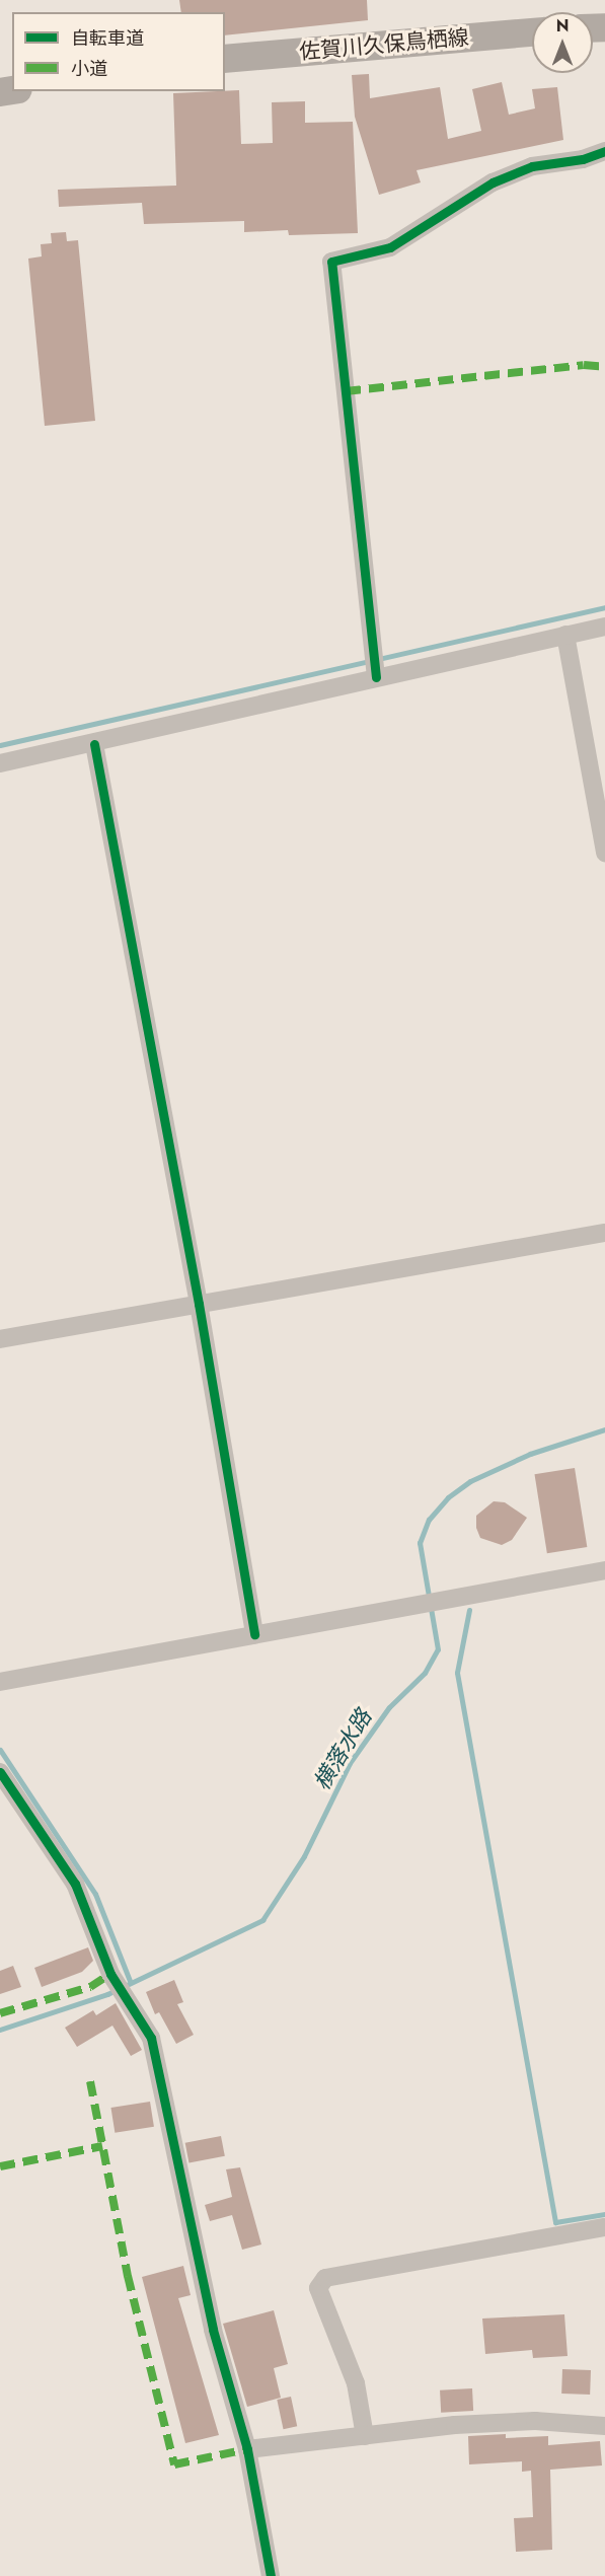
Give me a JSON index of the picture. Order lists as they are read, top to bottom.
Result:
{
  "streets": {
    "main road": ["佐賀川久保鳥栖線"]
  },
  "water": ["横落水路"],
  "legend": ["自転車道", "小道"],
  "north": "top"
}
